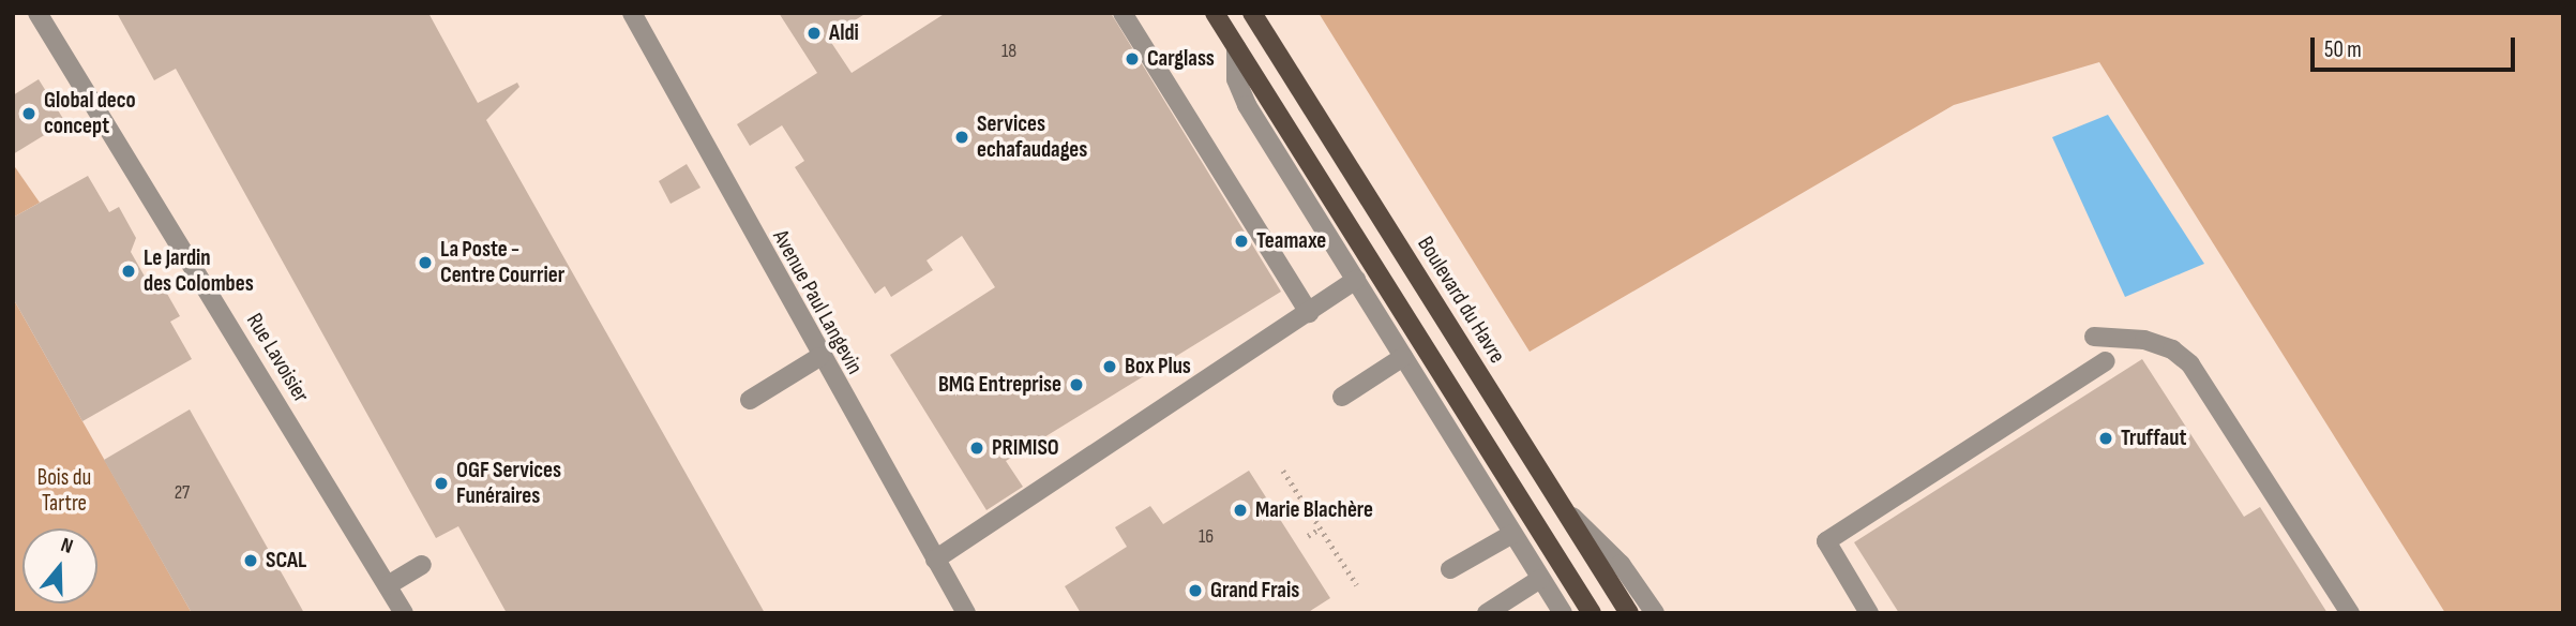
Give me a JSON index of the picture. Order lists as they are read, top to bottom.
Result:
{
  "streets": {
    "main road": ["Boulevard du Havre"],
    "street": ["Avenue Paul Langevin", "Rue Lavoisier"]
  },
  "parks": ["Bois du Tartre"],
  "places": [
    "Aldi",
    "Carglass",
    "Global deco concept",
    "Services echafaudages",
    "Teamaxe",
    "La Poste - Centre Courrier",
    "Le Jardin des Colombes",
    "Box Plus",
    "BMG Entreprise",
    "Truffaut",
    "PRIMISO",
    "OGF Services Funéraires",
    "Marie Blachère",
    "SCAL",
    "Grand Frais"
  ],
  "house_numbers": ["18", "27", "16"],
  "scale_bar": "50 m",
  "north": "top"
}
